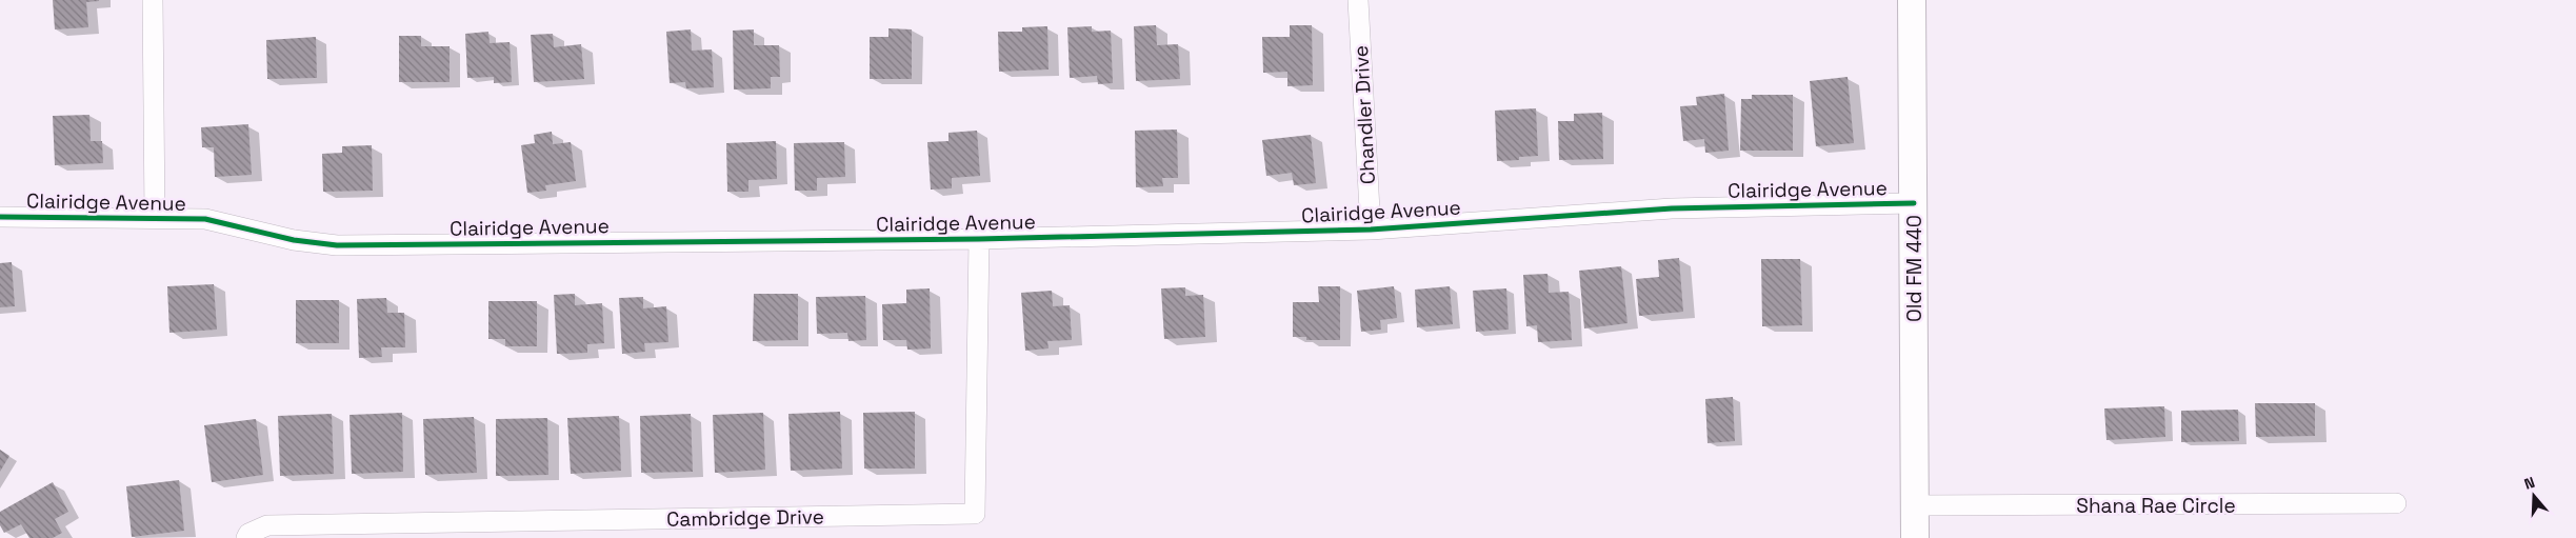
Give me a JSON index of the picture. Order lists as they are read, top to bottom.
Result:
{
  "streets": {
    "street": [
      "Chandler Drive",
      "Clairidge Avenue",
      "Old FM 440",
      "Shana Rae Circle",
      "Cambridge Drive"
    ]
  },
  "crossings": [
    ["Chandler Drive", "Clairidge Avenue"],
    ["Clairidge Avenue", "Old FM 440"],
    ["Clairidge Avenue", "Cambridge Drive"],
    ["Old FM 440", "Shana Rae Circle"]
  ],
  "north": "top"
}
